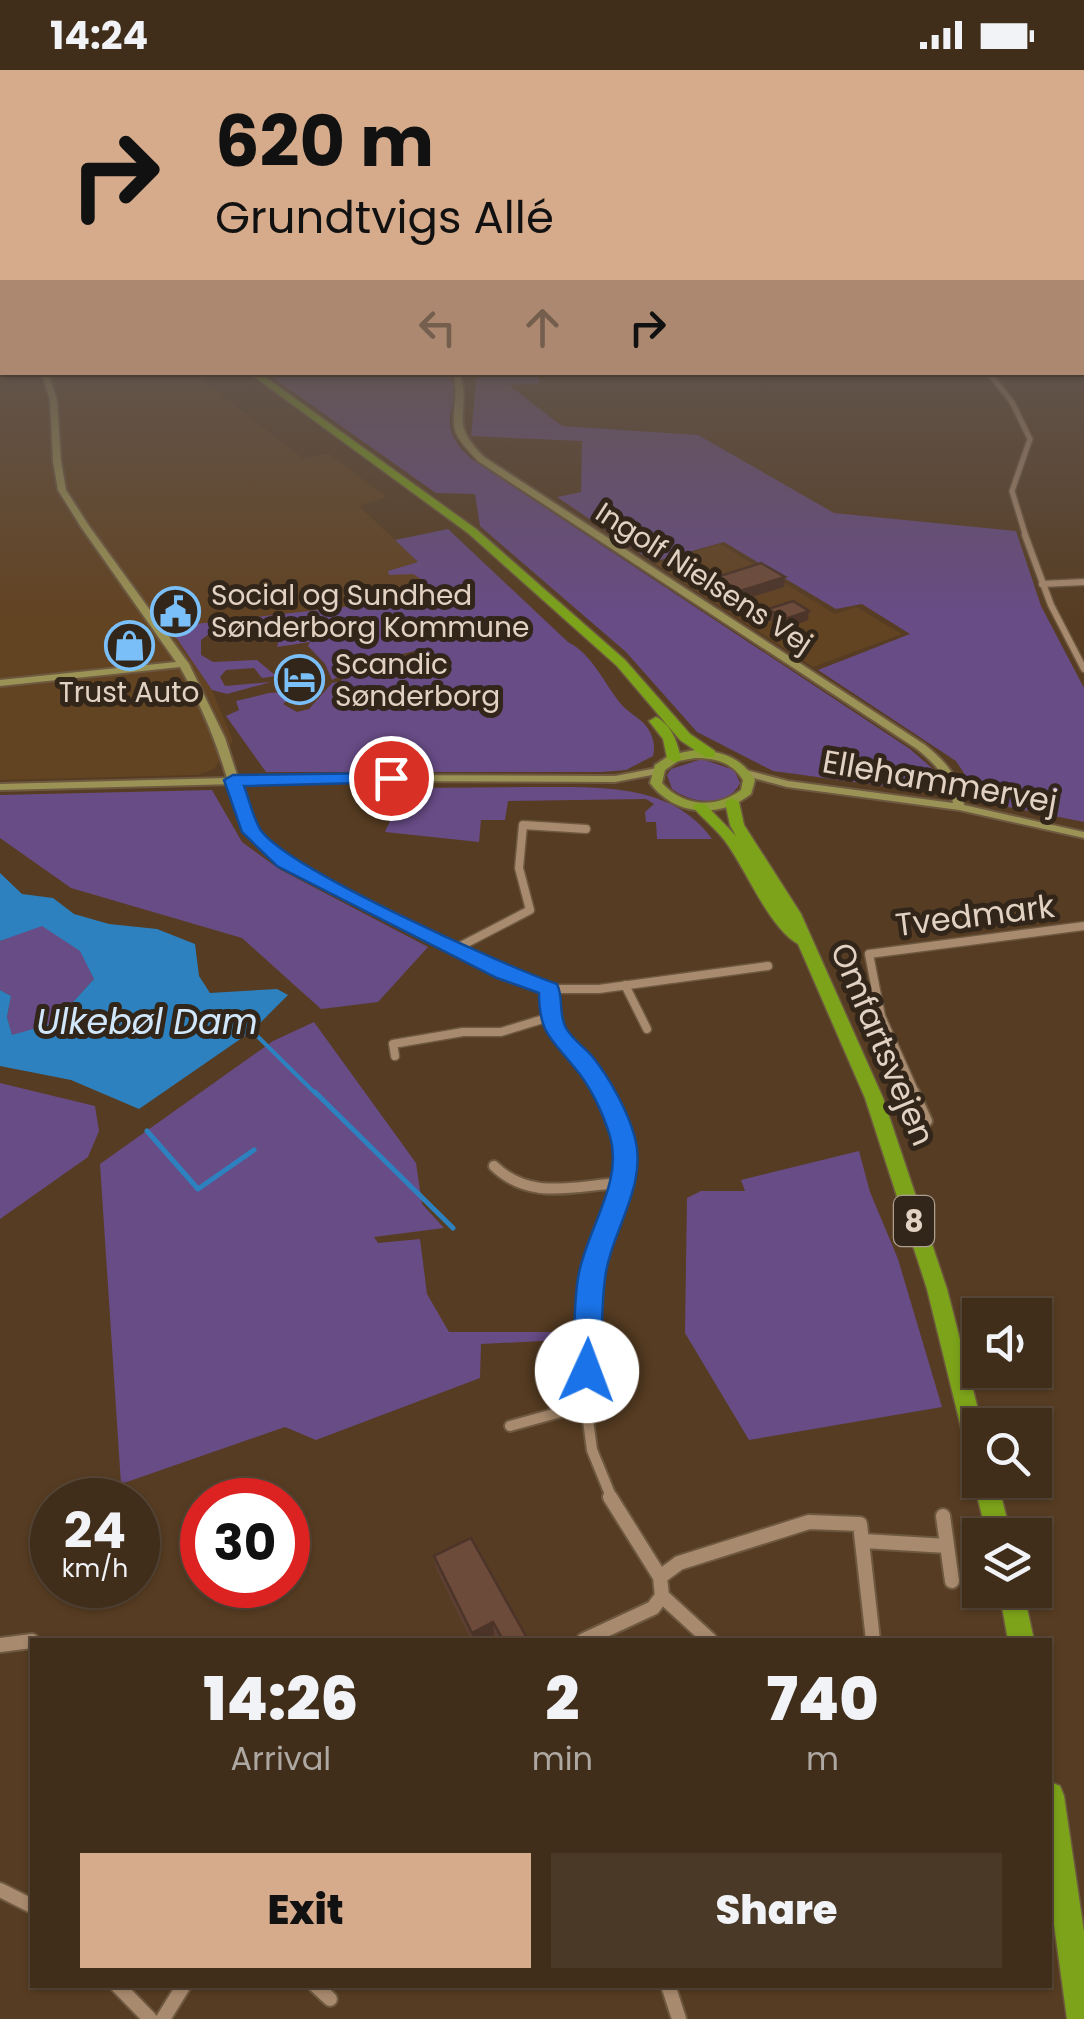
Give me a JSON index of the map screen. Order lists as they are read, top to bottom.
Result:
{
  "streets": {
    "highway": ["Omfartsvejen", "8"],
    "street": ["Ingolf Nielsens Vej", "Ellehammervej", "Tvedmark"]
  },
  "crossings": [
    ["Ingolf Nielsens Vej", "Ellehammervej"],
    ["Omfartsvejen", "8"]
  ],
  "water": ["Ulkebøl Dam"],
  "places": {
    "public building": ["Social og Sundhed Sønderborg Kommune"],
    "shop": ["Trust Auto"],
    "hotel": ["Scandic Sønderborg"]
  },
  "page": {
    "status": "14:24",
    "turn": ["620 m", "Grundtvigs Allé"],
    "speed": "24 km/h",
    "limit": "30",
    "eta": [
      "14:26",
      "Arrival",
      "2",
      "min",
      "740",
      "m"
    ],
    "buttons": ["Exit", "Share"]
  }
}
